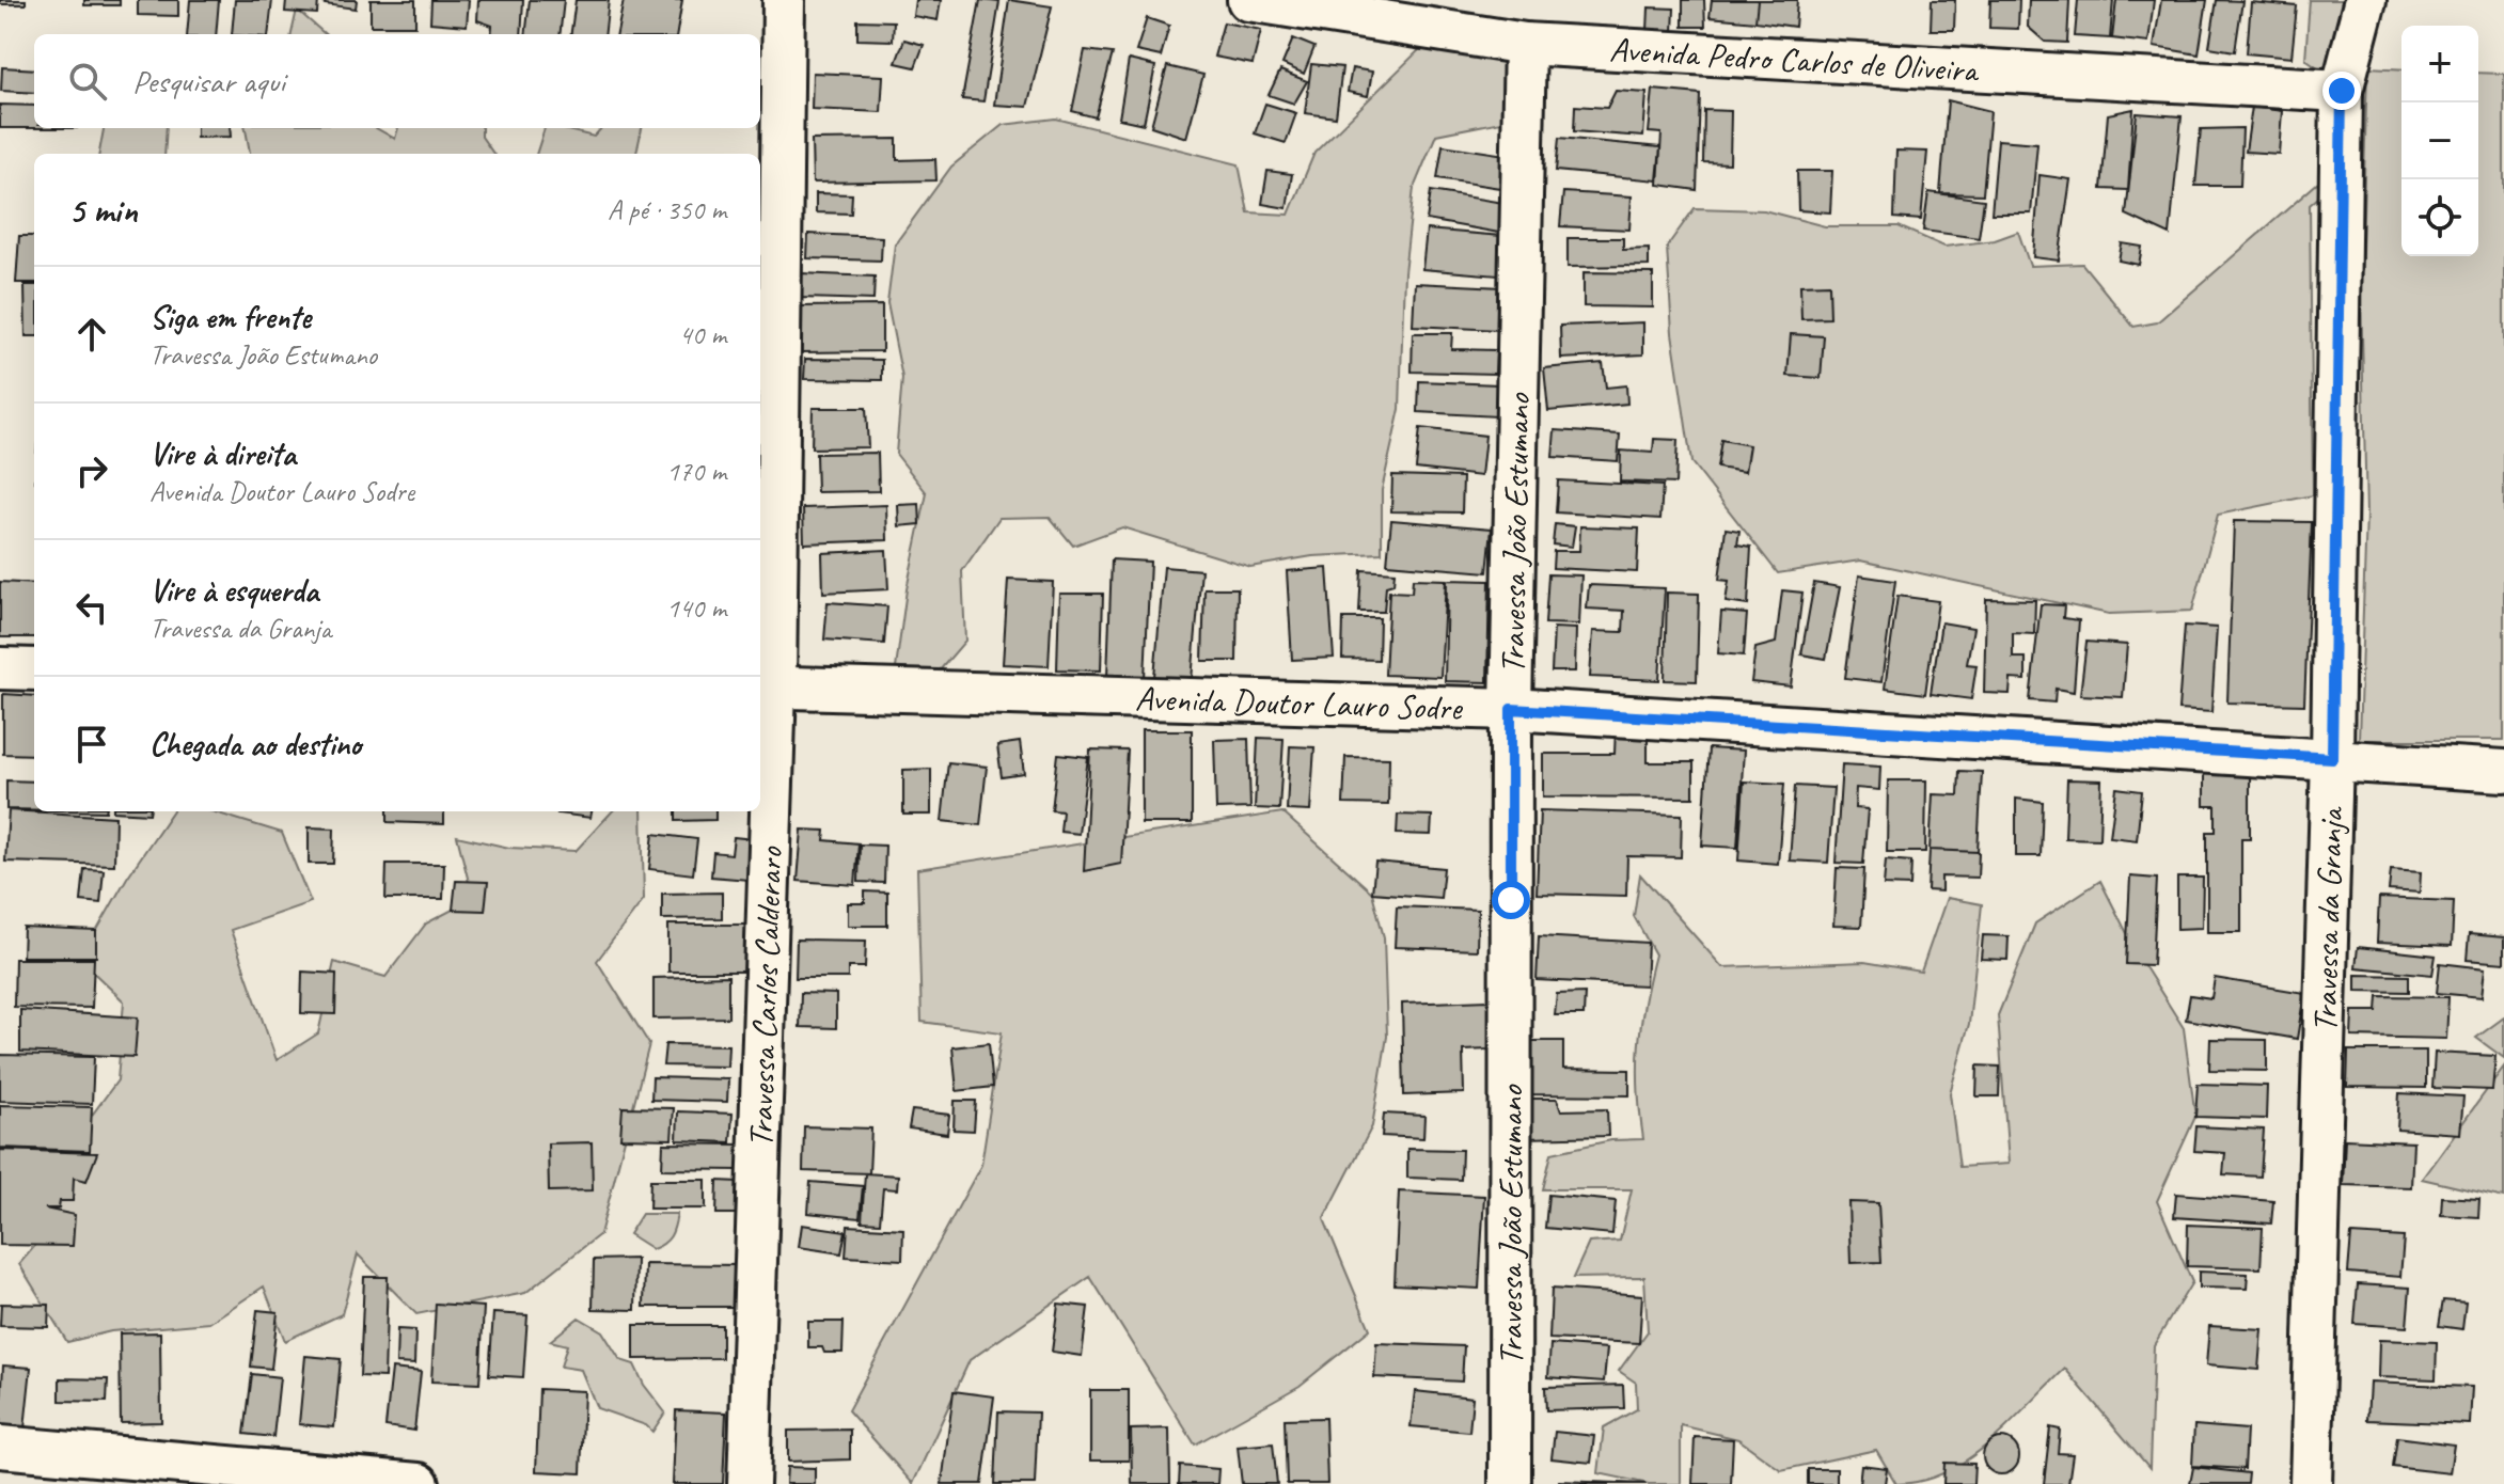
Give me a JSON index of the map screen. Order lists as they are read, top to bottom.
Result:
{
  "streets": {
    "street": [
      "Avenida Pedro Carlos de Oliveira",
      "Travessa João Estumano",
      "Avenida Doutor Lauro Sodre",
      "Travessa da Granja",
      "Travessa Carlos Calderaro"
    ]
  },
  "crossings": [
    ["Avenida Pedro Carlos de Oliveira", "Travessa João Estumano"],
    ["Avenida Pedro Carlos de Oliveira", "Travessa da Granja"],
    ["Travessa João Estumano", "Avenida Doutor Lauro Sodre"],
    ["Avenida Doutor Lauro Sodre", "Travessa da Granja"],
    ["Avenida Doutor Lauro Sodre", "Travessa Carlos Calderaro"]
  ],
  "page": {
    "map_buttons": ["+", "−"],
    "search": "Pesquisar aqui",
    "heading": ["5 min", "A pé · 350 m"],
    "list": [
      ["Siga em frente", "Travessa João Estumano", "40 m"],
      ["Vire à direita", "Avenida Doutor Lauro Sodre", "170 m"],
      ["Vire à esquerda", "Travessa da Granja", "140 m"],
      "Chegada ao destino"
    ]
  }
}
